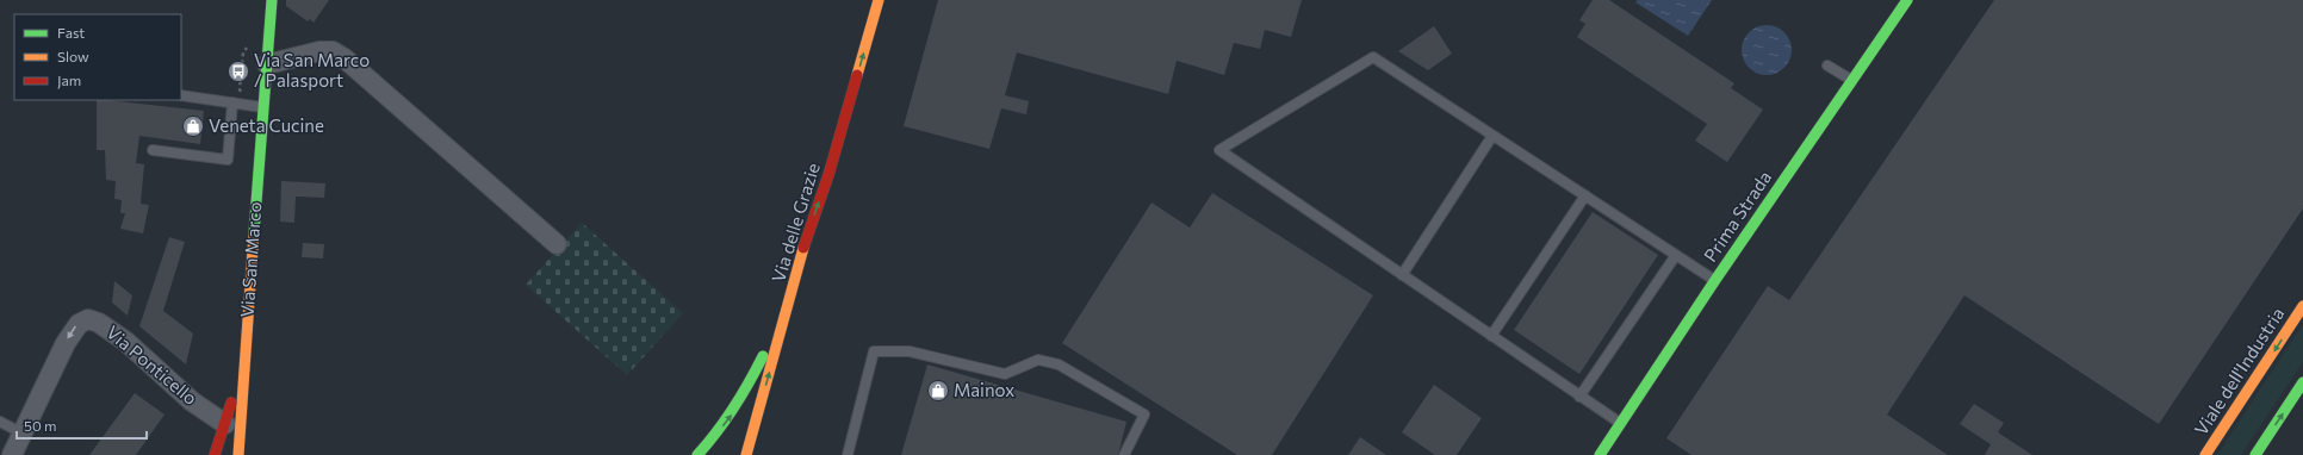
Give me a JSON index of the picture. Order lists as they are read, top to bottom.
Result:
{
  "streets": {
    "street": [
      "Prima Strada",
      "Via delle Grazie",
      "Via San Marco",
      "Via Ponticello",
      "Viale dell'Industria"
    ]
  },
  "places": {
    "bus stop": ["Via San Marco / Palasport"],
    "shop": ["Veneta Cucine", "Mainox"]
  },
  "legend": ["Fast", "Slow", "Jam"],
  "scale_bar": "50 m"
}
